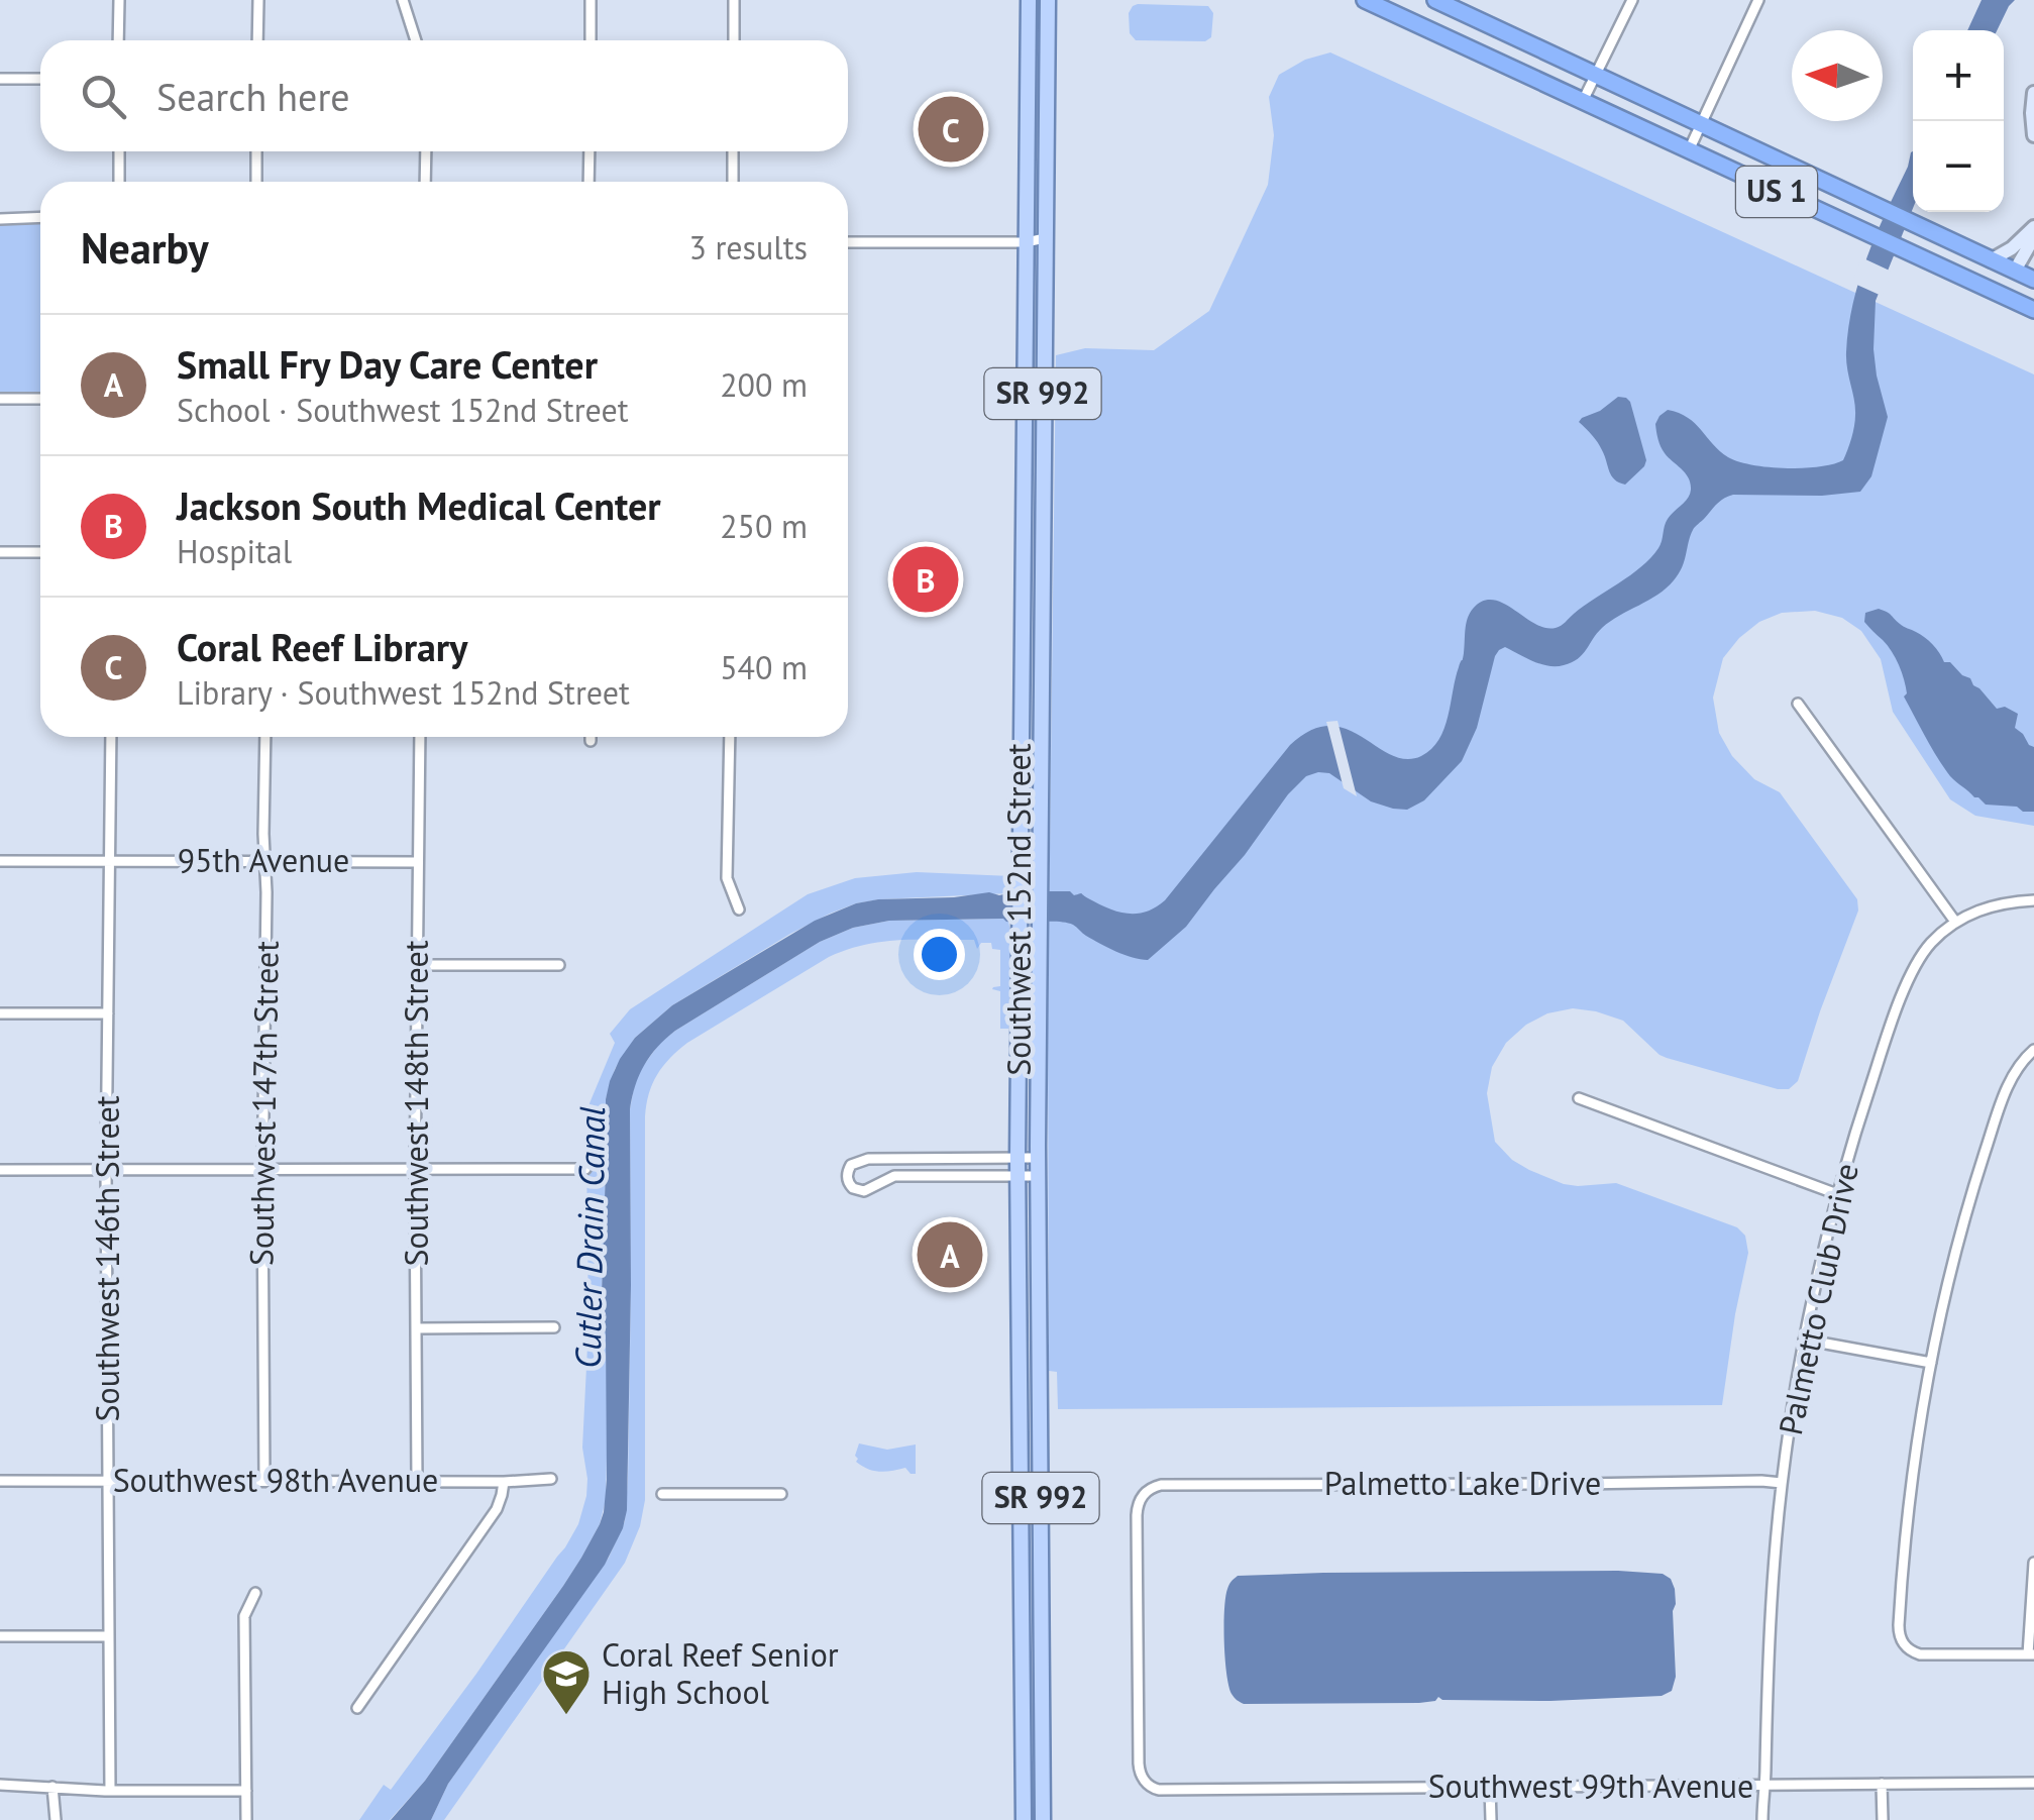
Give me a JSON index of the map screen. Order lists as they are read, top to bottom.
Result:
{
  "streets": {
    "highway": ["US 1"],
    "main road": ["SR 992", "Southwest 152nd Street"],
    "street": [
      "95th Avenue",
      "Southwest 147th Street",
      "Southwest 148th Street",
      "Southwest 146th Street",
      "Palmetto Club Drive",
      "Southwest 98th Avenue",
      "Palmetto Lake Drive",
      "Southwest 99th Avenue"
    ]
  },
  "crossings": [
    ["95th Avenue", "Southwest 147th Street"],
    ["95th Avenue", "Southwest 148th Street"],
    ["95th Avenue", "Southwest 146th Street"],
    ["Southwest 147th Street", "Southwest 98th Avenue"],
    ["Southwest 148th Street", "Southwest 98th Avenue"],
    ["Southwest 146th Street", "Southwest 98th Avenue"],
    ["Palmetto Club Drive", "Palmetto Lake Drive"],
    ["Palmetto Club Drive", "Southwest 99th Avenue"],
    ["Palmetto Lake Drive", "Southwest 99th Avenue"]
  ],
  "water": ["Cutler Drain Canal"],
  "places": {
    "school or university": ["Coral Reef Senior High School"]
  },
  "north": "left",
  "page": {
    "map_buttons": ["+", "−"],
    "search": "Search here",
    "pins": ["C", "B", "A"],
    "heading": ["Nearby", "3 results"],
    "list": [
      {
        "mark": "A",
        "name": "Small Fry Day Care Center",
        "note": "School · Southwest 152nd Street",
        "value": "200 m"
      },
      {
        "mark": "B",
        "name": "Jackson South Medical Center",
        "note": "Hospital",
        "value": "250 m"
      },
      {
        "mark": "C",
        "name": "Coral Reef Library",
        "note": "Library · Southwest 152nd Street",
        "value": "540 m"
      }
    ]
  }
}
